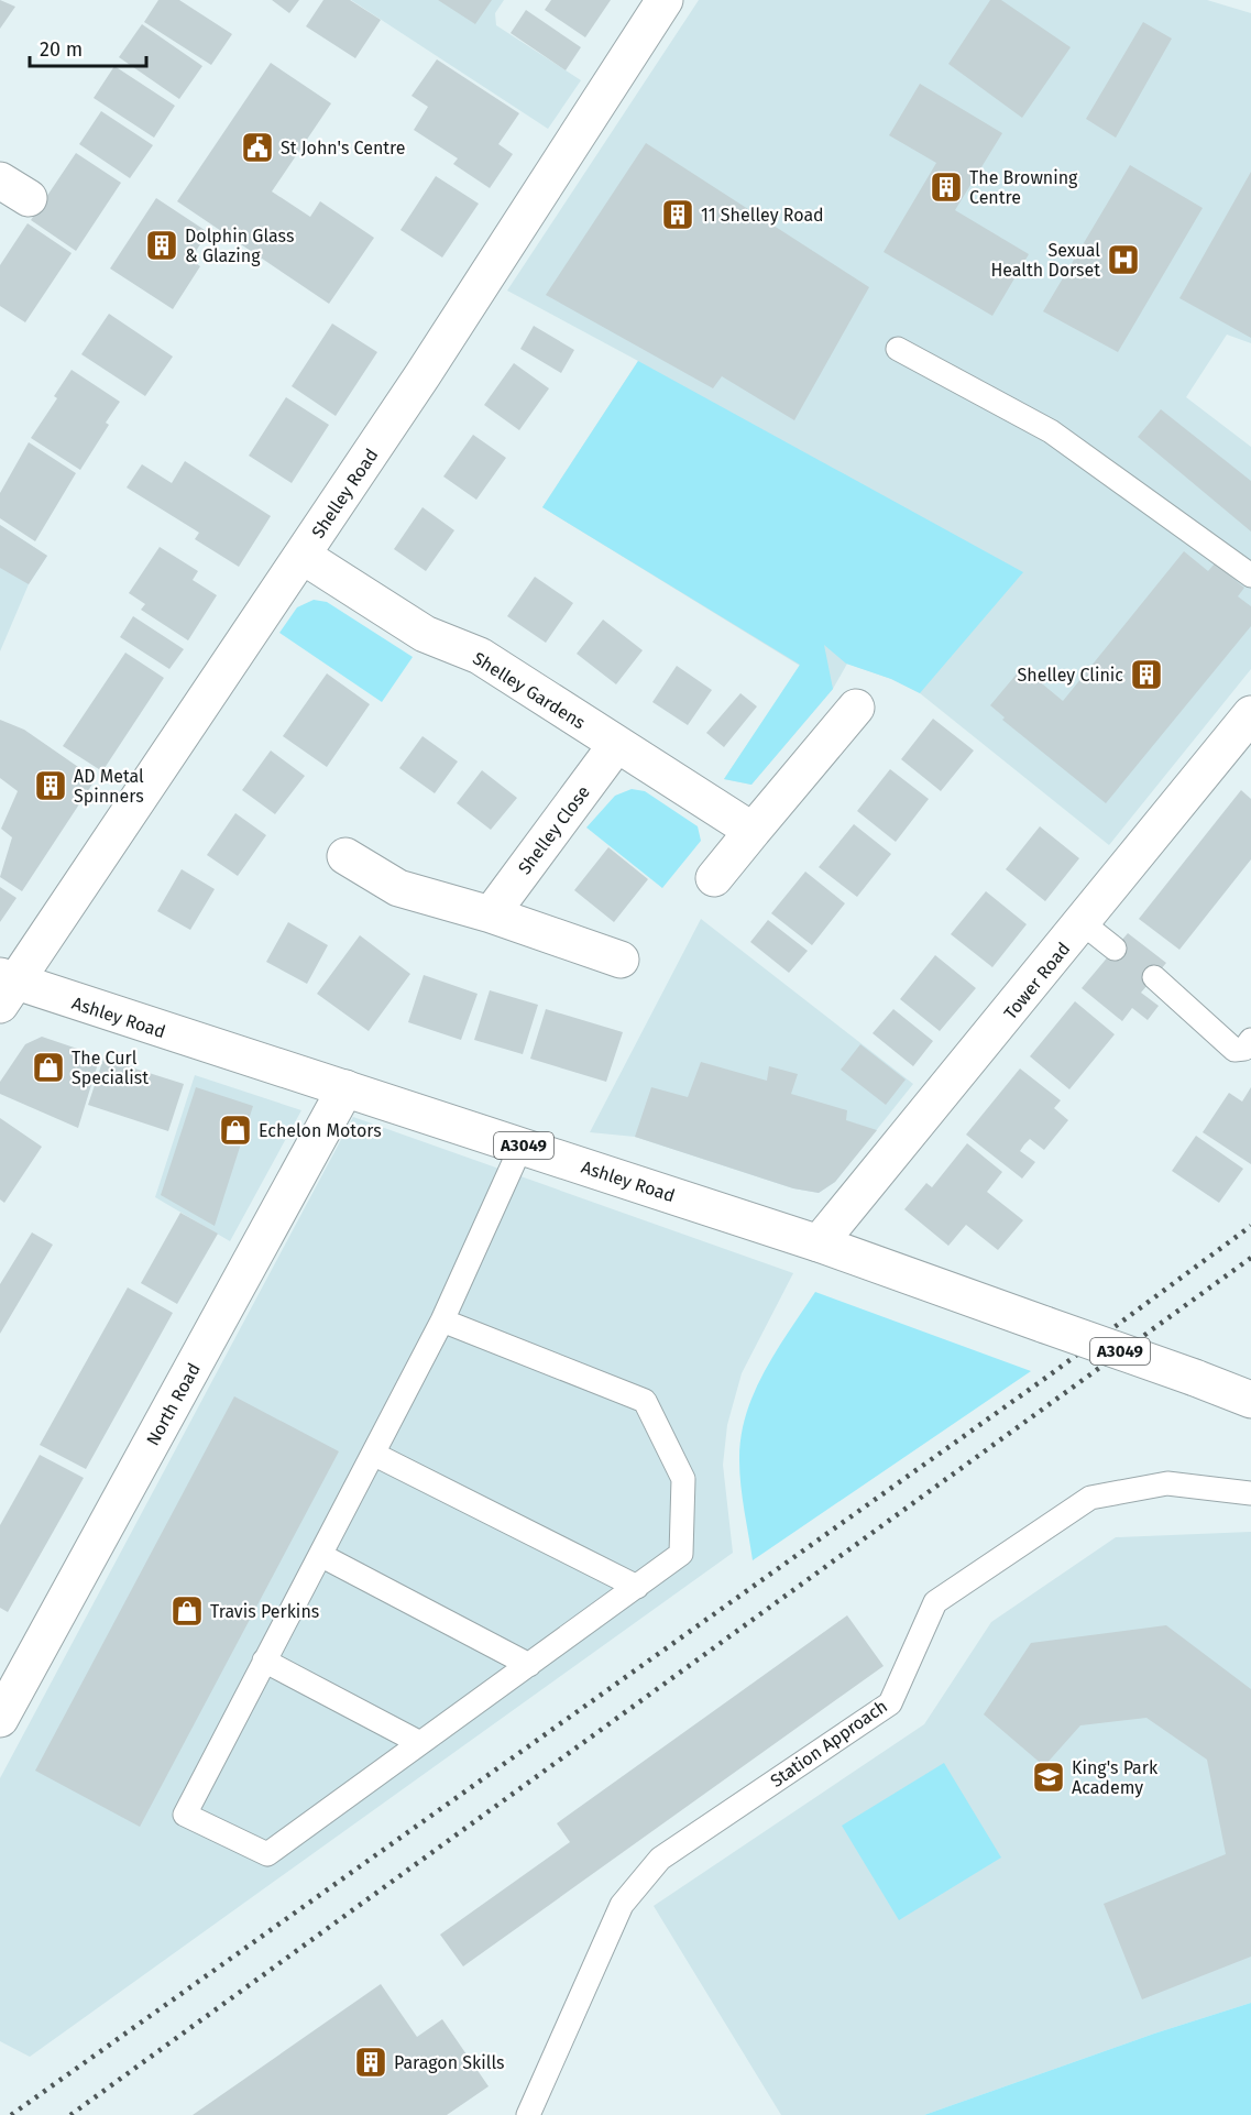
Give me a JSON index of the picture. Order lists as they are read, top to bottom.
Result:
{
  "streets": {
    "street": [
      "Shelley Road",
      "Shelley Gardens",
      "Shelley Close",
      "Tower Road",
      "Ashley Road",
      "A3049",
      "North Road"
    ],
    "lane": ["Station Approach"]
  },
  "crossings": [
    ["Shelley Road", "Shelley Gardens"],
    ["Shelley Road", "Ashley Road"],
    ["Shelley Gardens", "Shelley Close"],
    ["Tower Road", "Ashley Road"],
    ["Ashley Road", "North Road"]
  ],
  "places": {
    "public building": ["St John's Centre"],
    "building": [
      "The Browning Centre",
      "11 Shelley Road",
      "Dolphin Glass & Glazing",
      "Shelley Clinic",
      "AD Metal Spinners",
      "Paragon Skills"
    ],
    "hospital": ["Sexual Health Dorset"],
    "shop": ["The Curl Specialist", "Echelon Motors", "Travis Perkins"],
    "school or university": ["King's Park Academy"]
  },
  "scale_bar": "20 m"
}
